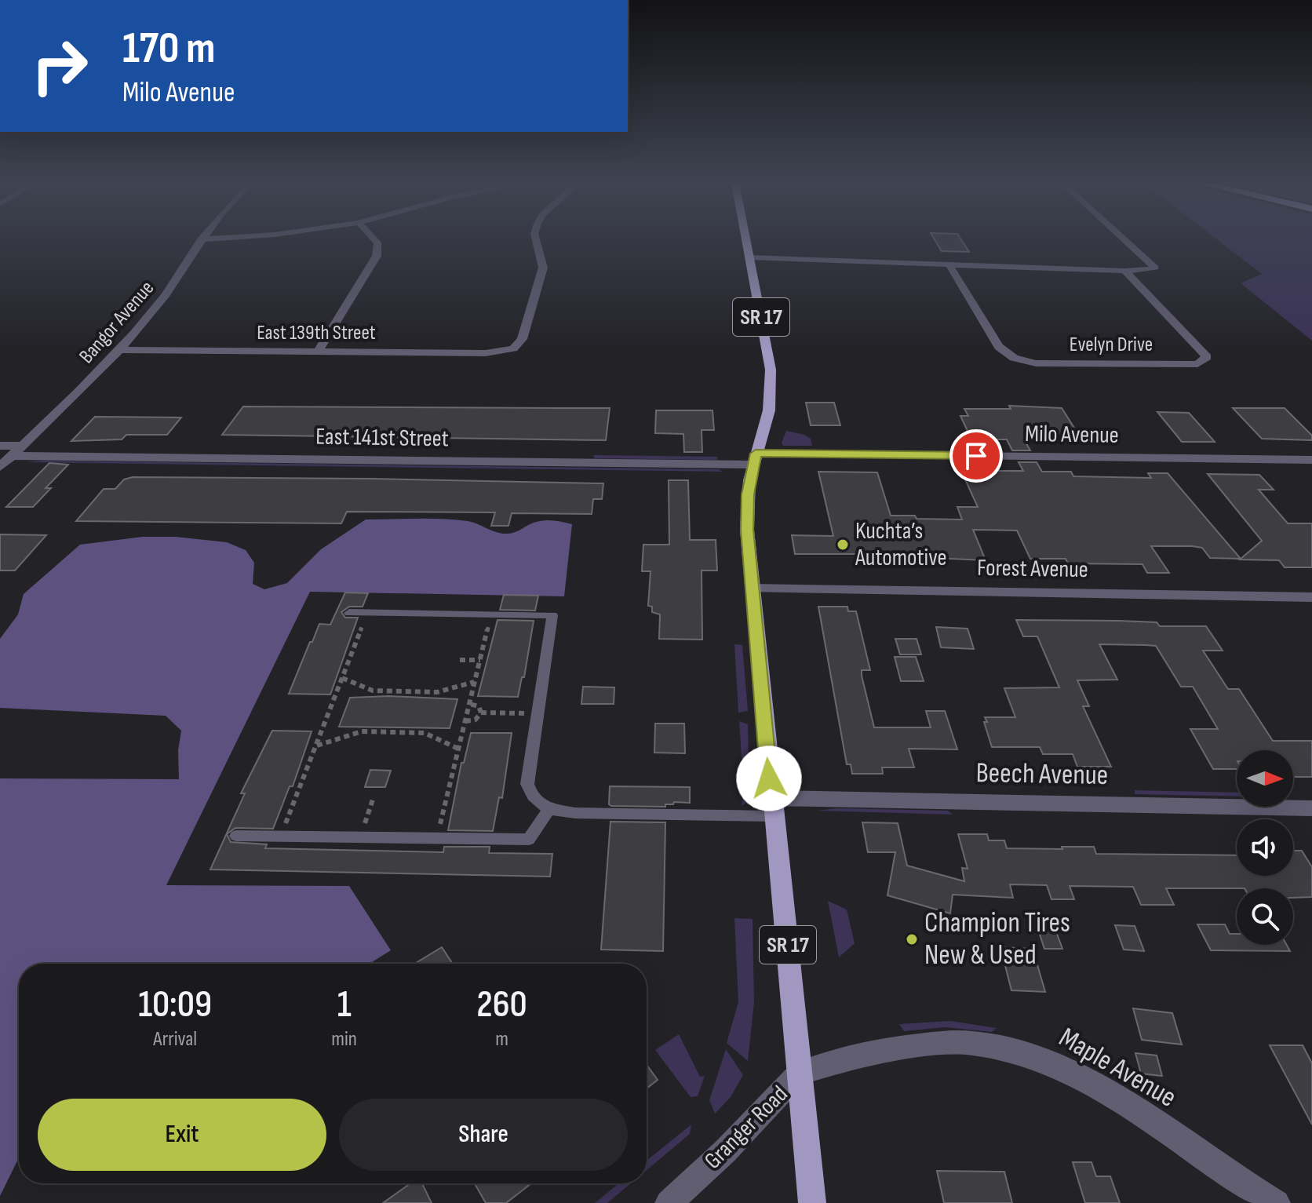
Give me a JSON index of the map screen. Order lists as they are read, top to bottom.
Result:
{
  "streets": {
    "main road": ["SR 17", "Granger Road"],
    "street": [
      "Bangor Avenue",
      "East 139th Street",
      "Evelyn Drive",
      "Milo Avenue",
      "East 141st Street",
      "Forest Avenue",
      "Beech Avenue",
      "Maple Avenue"
    ]
  },
  "crossings": [
    ["SR 17", "Maple Avenue"],
    ["SR 17", "Granger Road"],
    ["Bangor Avenue", "East 139th Street"],
    ["Bangor Avenue", "East 141st Street"],
    ["Milo Avenue", "East 141st Street"],
    ["Milo Avenue", "Granger Road"],
    ["East 141st Street", "Granger Road"],
    ["Forest Avenue", "Granger Road"],
    ["Beech Avenue", "Granger Road"],
    ["Maple Avenue", "Granger Road"]
  ],
  "places": ["Kuchta’s Automotive", "Champion Tires New & Used"],
  "north": "right",
  "page": {
    "turn": ["170 m", "Milo Avenue"],
    "eta": [
      "10:09",
      "Arrival",
      "1",
      "min",
      "260",
      "m"
    ],
    "buttons": ["Exit", "Share"]
  }
}
